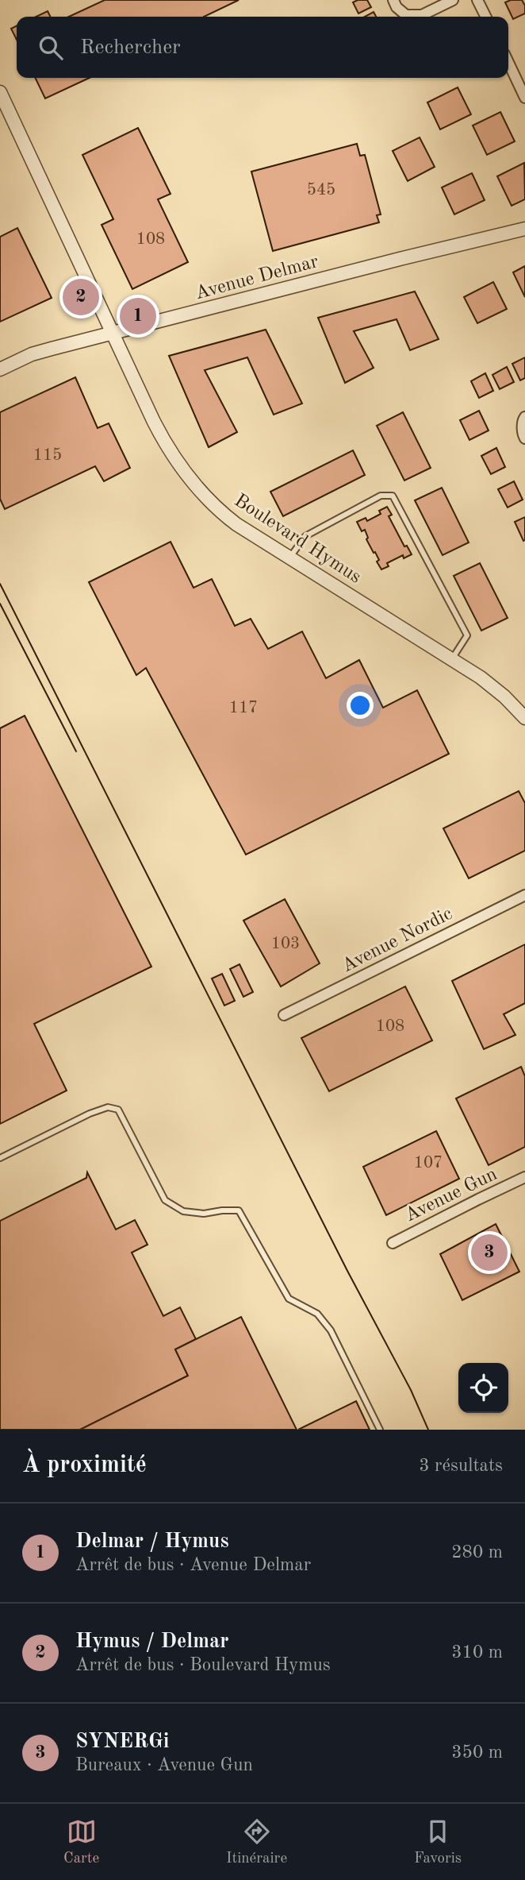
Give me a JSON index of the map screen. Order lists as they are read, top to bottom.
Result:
{
  "streets": {
    "street": [
      "Avenue Delmar",
      "Boulevard Hymus",
      "Avenue Nordic",
      "Avenue Gun"
    ]
  },
  "crossings": [
    ["Avenue Delmar", "Boulevard Hymus"]
  ],
  "house_numbers": [
    "545",
    "108",
    "115",
    "117",
    "103",
    "108",
    "107"
  ],
  "page": {
    "search": "Rechercher",
    "pins": ["2", "1", "3"],
    "heading": ["À proximité", "3 résultats"],
    "list": [
      {
        "mark": "1",
        "name": "Delmar / Hymus",
        "note": "Arrêt de bus · Avenue Delmar",
        "value": "280 m"
      },
      {
        "mark": "2",
        "name": "Hymus / Delmar",
        "note": "Arrêt de bus · Boulevard Hymus",
        "value": "310 m"
      },
      {
        "mark": "3",
        "name": "SYNERGi",
        "note": "Bureaux · Avenue Gun",
        "value": "350 m"
      }
    ],
    "nav": ["Carte", "Itinéraire", "Favoris"]
  }
}
